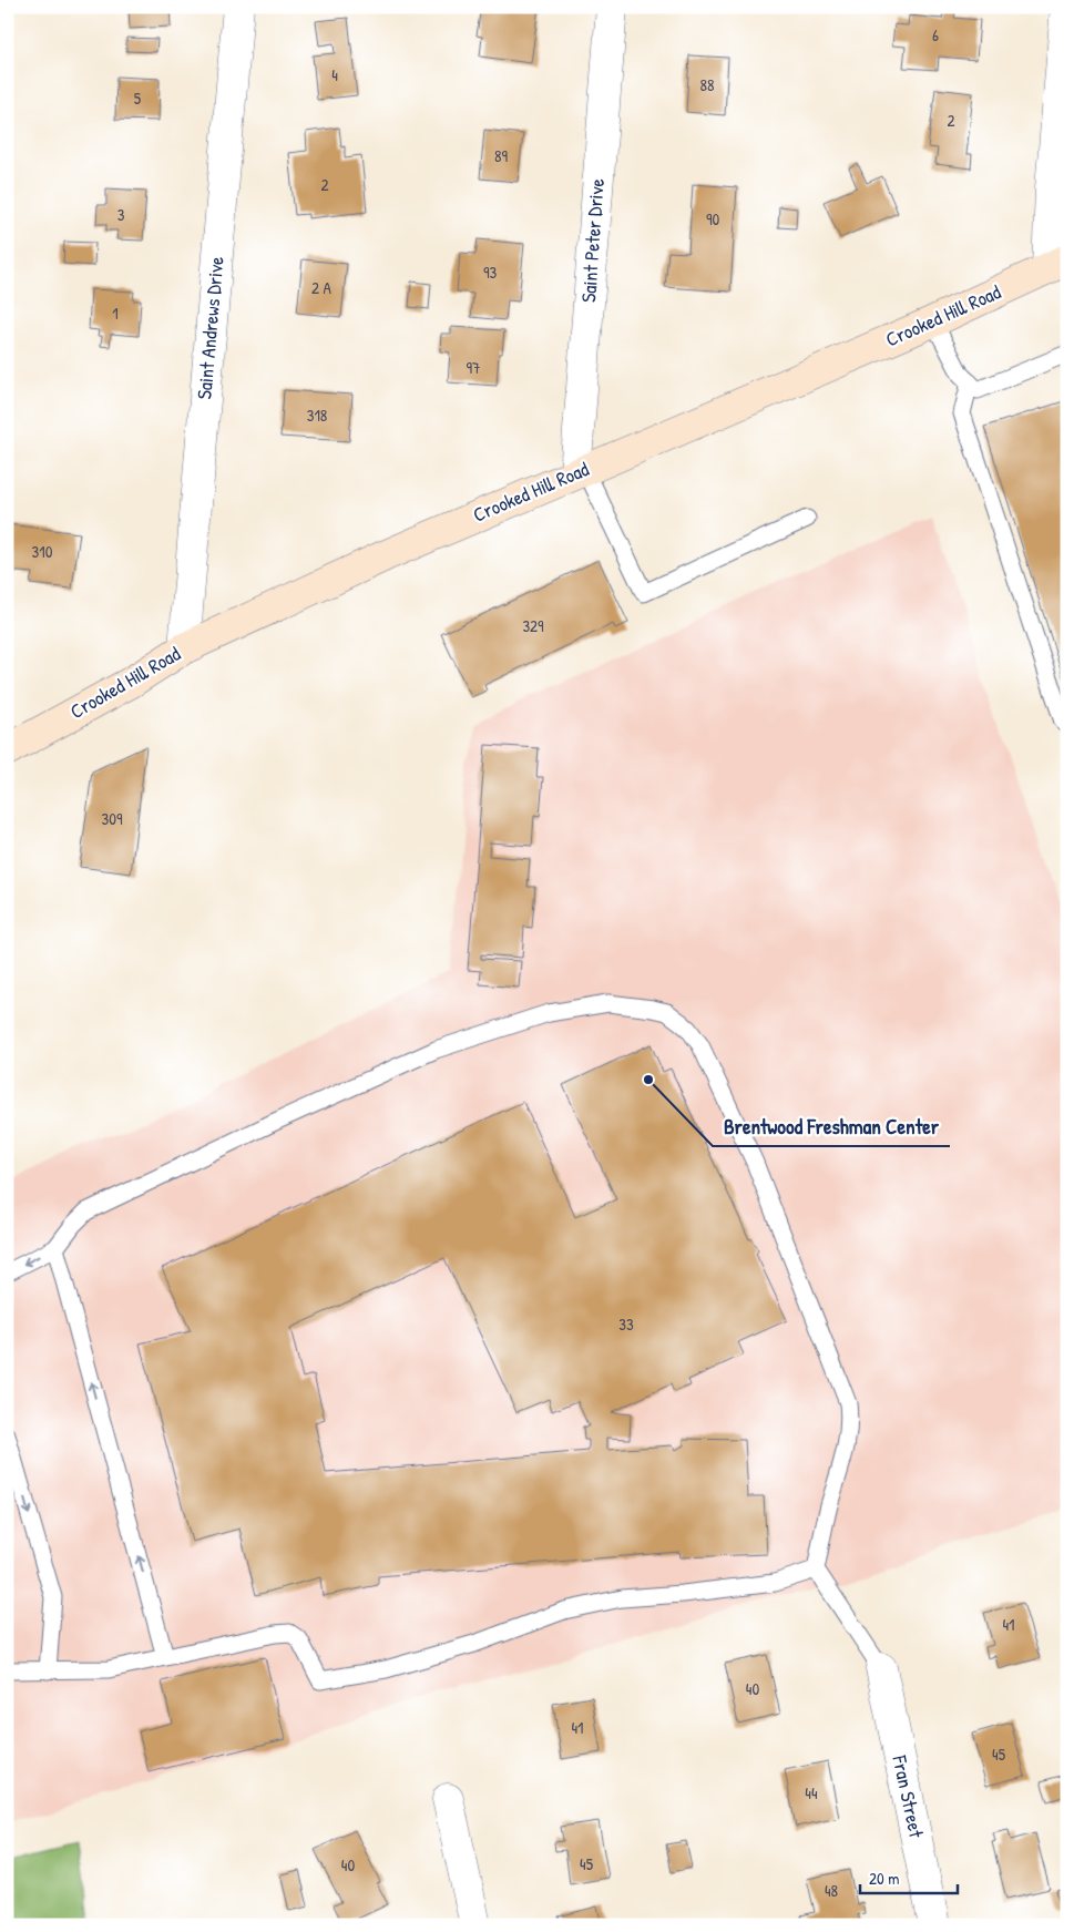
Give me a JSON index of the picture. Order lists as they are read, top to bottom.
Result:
{
  "streets": {
    "main road": ["Crooked Hill Road"],
    "street": ["Saint Peter Drive", "Saint Andrews Drive", "Fran Street"]
  },
  "crossings": [
    ["Saint Peter Drive", "Crooked Hill Road"],
    ["Crooked Hill Road", "Saint Andrews Drive"]
  ],
  "places": ["Brentwood Freshman Center"],
  "house_numbers": [
    "6",
    "4",
    "88",
    "5",
    "2",
    "89",
    "2",
    "3",
    "90",
    "93",
    "2 A",
    "1",
    "97",
    "318",
    "310",
    "329",
    "309",
    "33",
    "41",
    "40",
    "41",
    "45",
    "44",
    "45",
    "40",
    "48"
  ],
  "scale_bar": "20 m"
}
